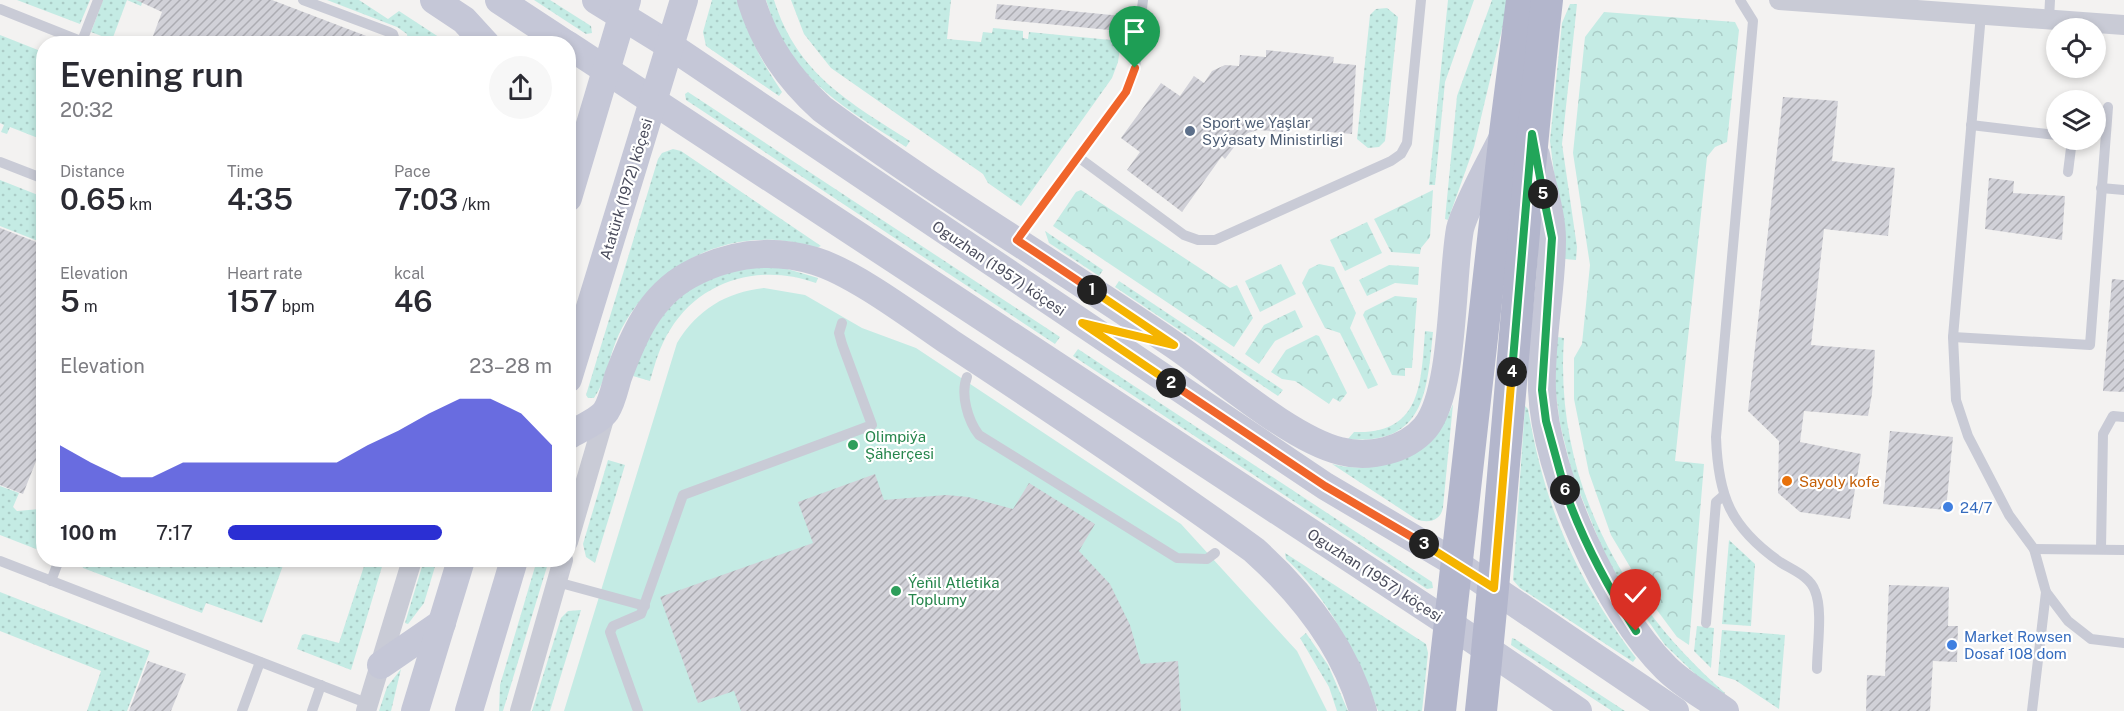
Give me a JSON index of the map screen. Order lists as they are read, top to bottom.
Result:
{
  "streets": {
    "main road": ["Atatürk (1972) köçesi", "Oguzhan (1957) köçesi"]
  },
  "crossings": [
    ["Atatürk (1972) köçesi", "Oguzhan (1957) köçesi"]
  ],
  "places": [
    "Sport we Yaşlar Syýasaty Ministirligi",
    "Olimpiýa Şäherçesi",
    "Sayoly kofe",
    "24/7",
    "Ýeňil Atletika Toplumy",
    "Market Rowsen Dosaf 108 dom"
  ],
  "page": {
    "heading": ["Evening run", "20:32"],
    "stats": [
      ["Distance", "0.65 km"],
      ["Time", "4:35"],
      ["Pace", "7:03 /km"],
      ["Elevation", "5 m"],
      ["Heart rate", "157 bpm"],
      ["kcal", "46"]
    ],
    "pins": [
      "5",
      "1",
      "4",
      "2",
      "6",
      "3"
    ],
    "chart": ["Elevation", "23–28 m"],
    "list": [
      {
        "name": "100 m",
        "note": "7:17"
      }
    ]
  }
}
